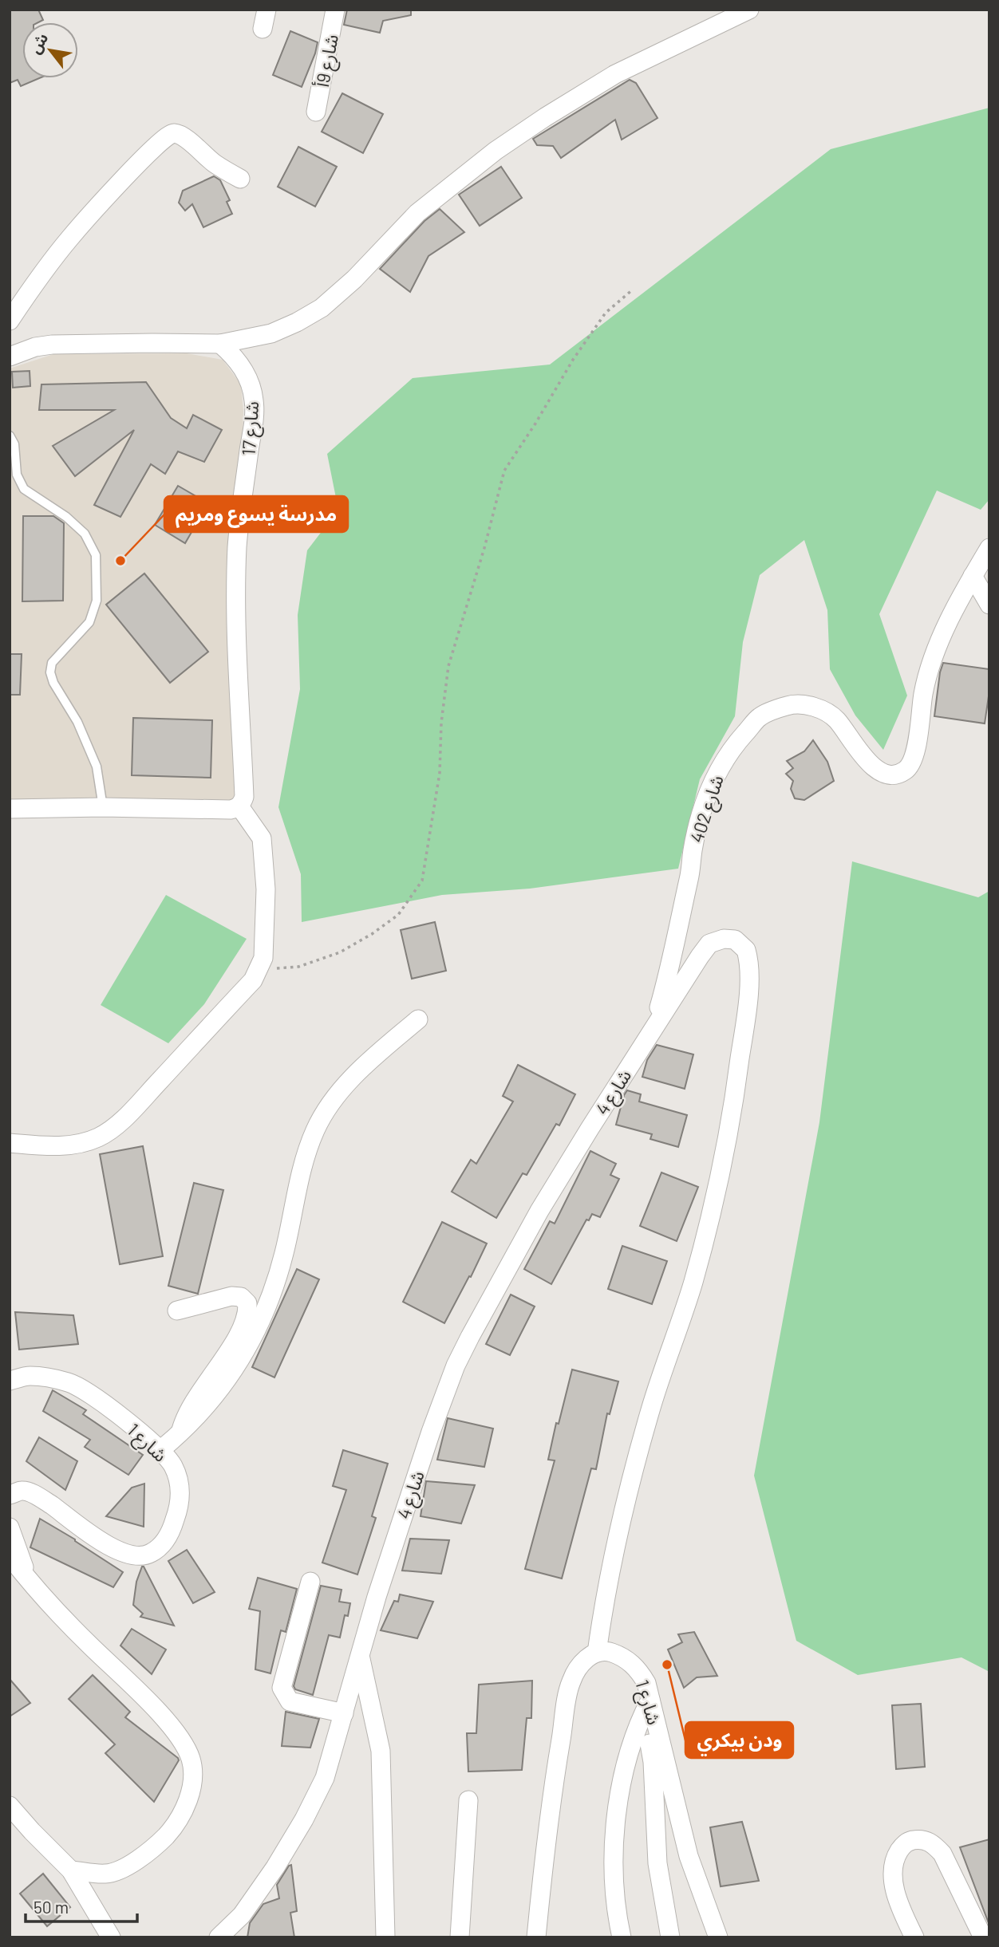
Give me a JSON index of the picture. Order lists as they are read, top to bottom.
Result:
{
  "streets": {
    "street": [
      "شارع 9أ",
      "شارع 17",
      "شارع 402",
      "شارع 4",
      "شارع 1"
    ]
  },
  "crossings": [
    ["شارع 402", "شارع 4"],
    ["شارع 4", "شارع 1"]
  ],
  "places": ["مدرسة يسوع ومريم", "ودن بيكري"],
  "scale_bar": "50 m",
  "north": "top left"
}
